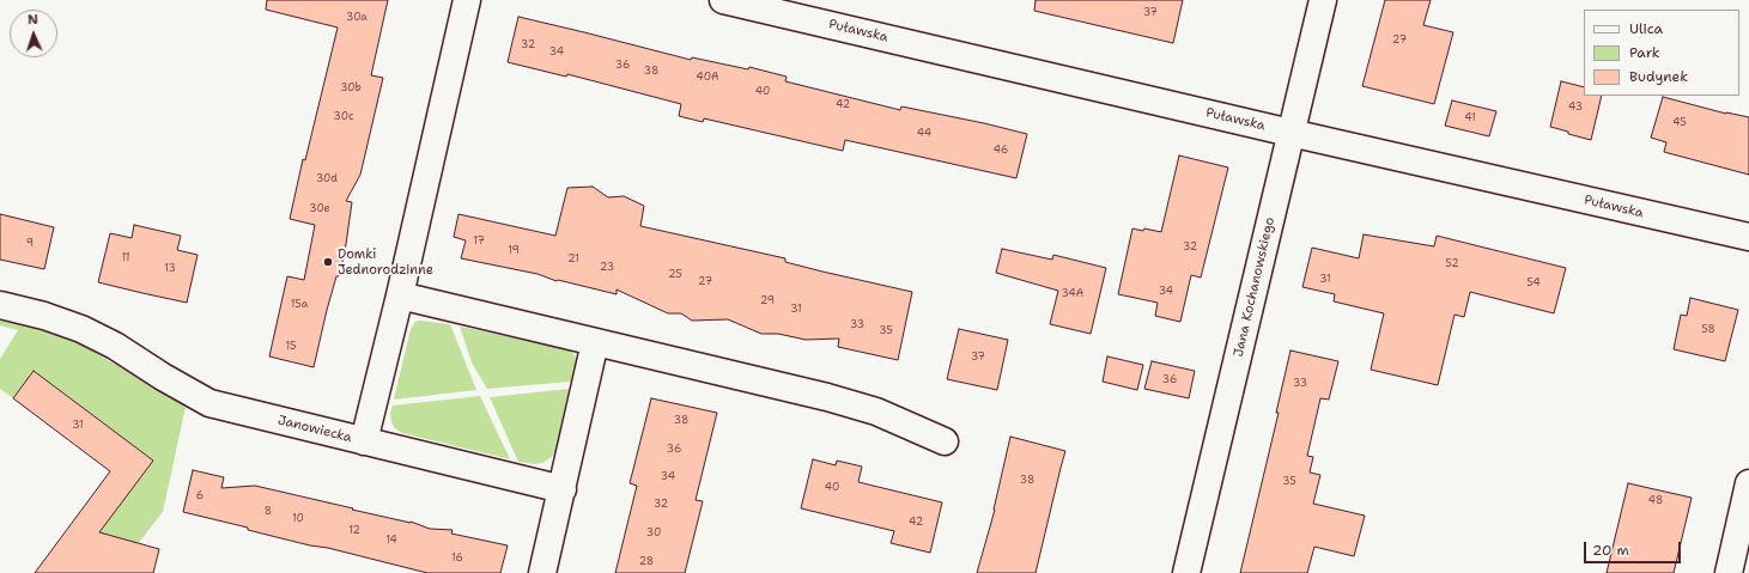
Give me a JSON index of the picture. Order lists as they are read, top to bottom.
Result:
{
  "streets": {
    "street": ["Puławska", "Jana Kochanowskiego", "Janowiecka"]
  },
  "crossings": [
    ["Puławska", "Jana Kochanowskiego"]
  ],
  "places": ["Domki Jednorodzinne"],
  "house_numbers": [
    "37",
    "30a",
    "27",
    "32",
    "34",
    "36",
    "38",
    "40A",
    "30b",
    "40",
    "42",
    "43",
    "30c",
    "41",
    "45",
    "44",
    "46",
    "30d",
    "30e",
    "17",
    "9",
    "32",
    "19",
    "11",
    "21",
    "52",
    "23",
    "13",
    "25",
    "31",
    "27",
    "54",
    "34",
    "34A",
    "29",
    "15a",
    "31",
    "33",
    "58",
    "35",
    "15",
    "37",
    "36",
    "33",
    "38",
    "31",
    "36",
    "34",
    "38",
    "35",
    "40",
    "6",
    "48",
    "32",
    "8",
    "10",
    "42",
    "12",
    "30",
    "14",
    "16",
    "28"
  ],
  "legend": ["Ulica", "Park", "Budynek"],
  "scale_bar": "20 m",
  "north": "top"
}
